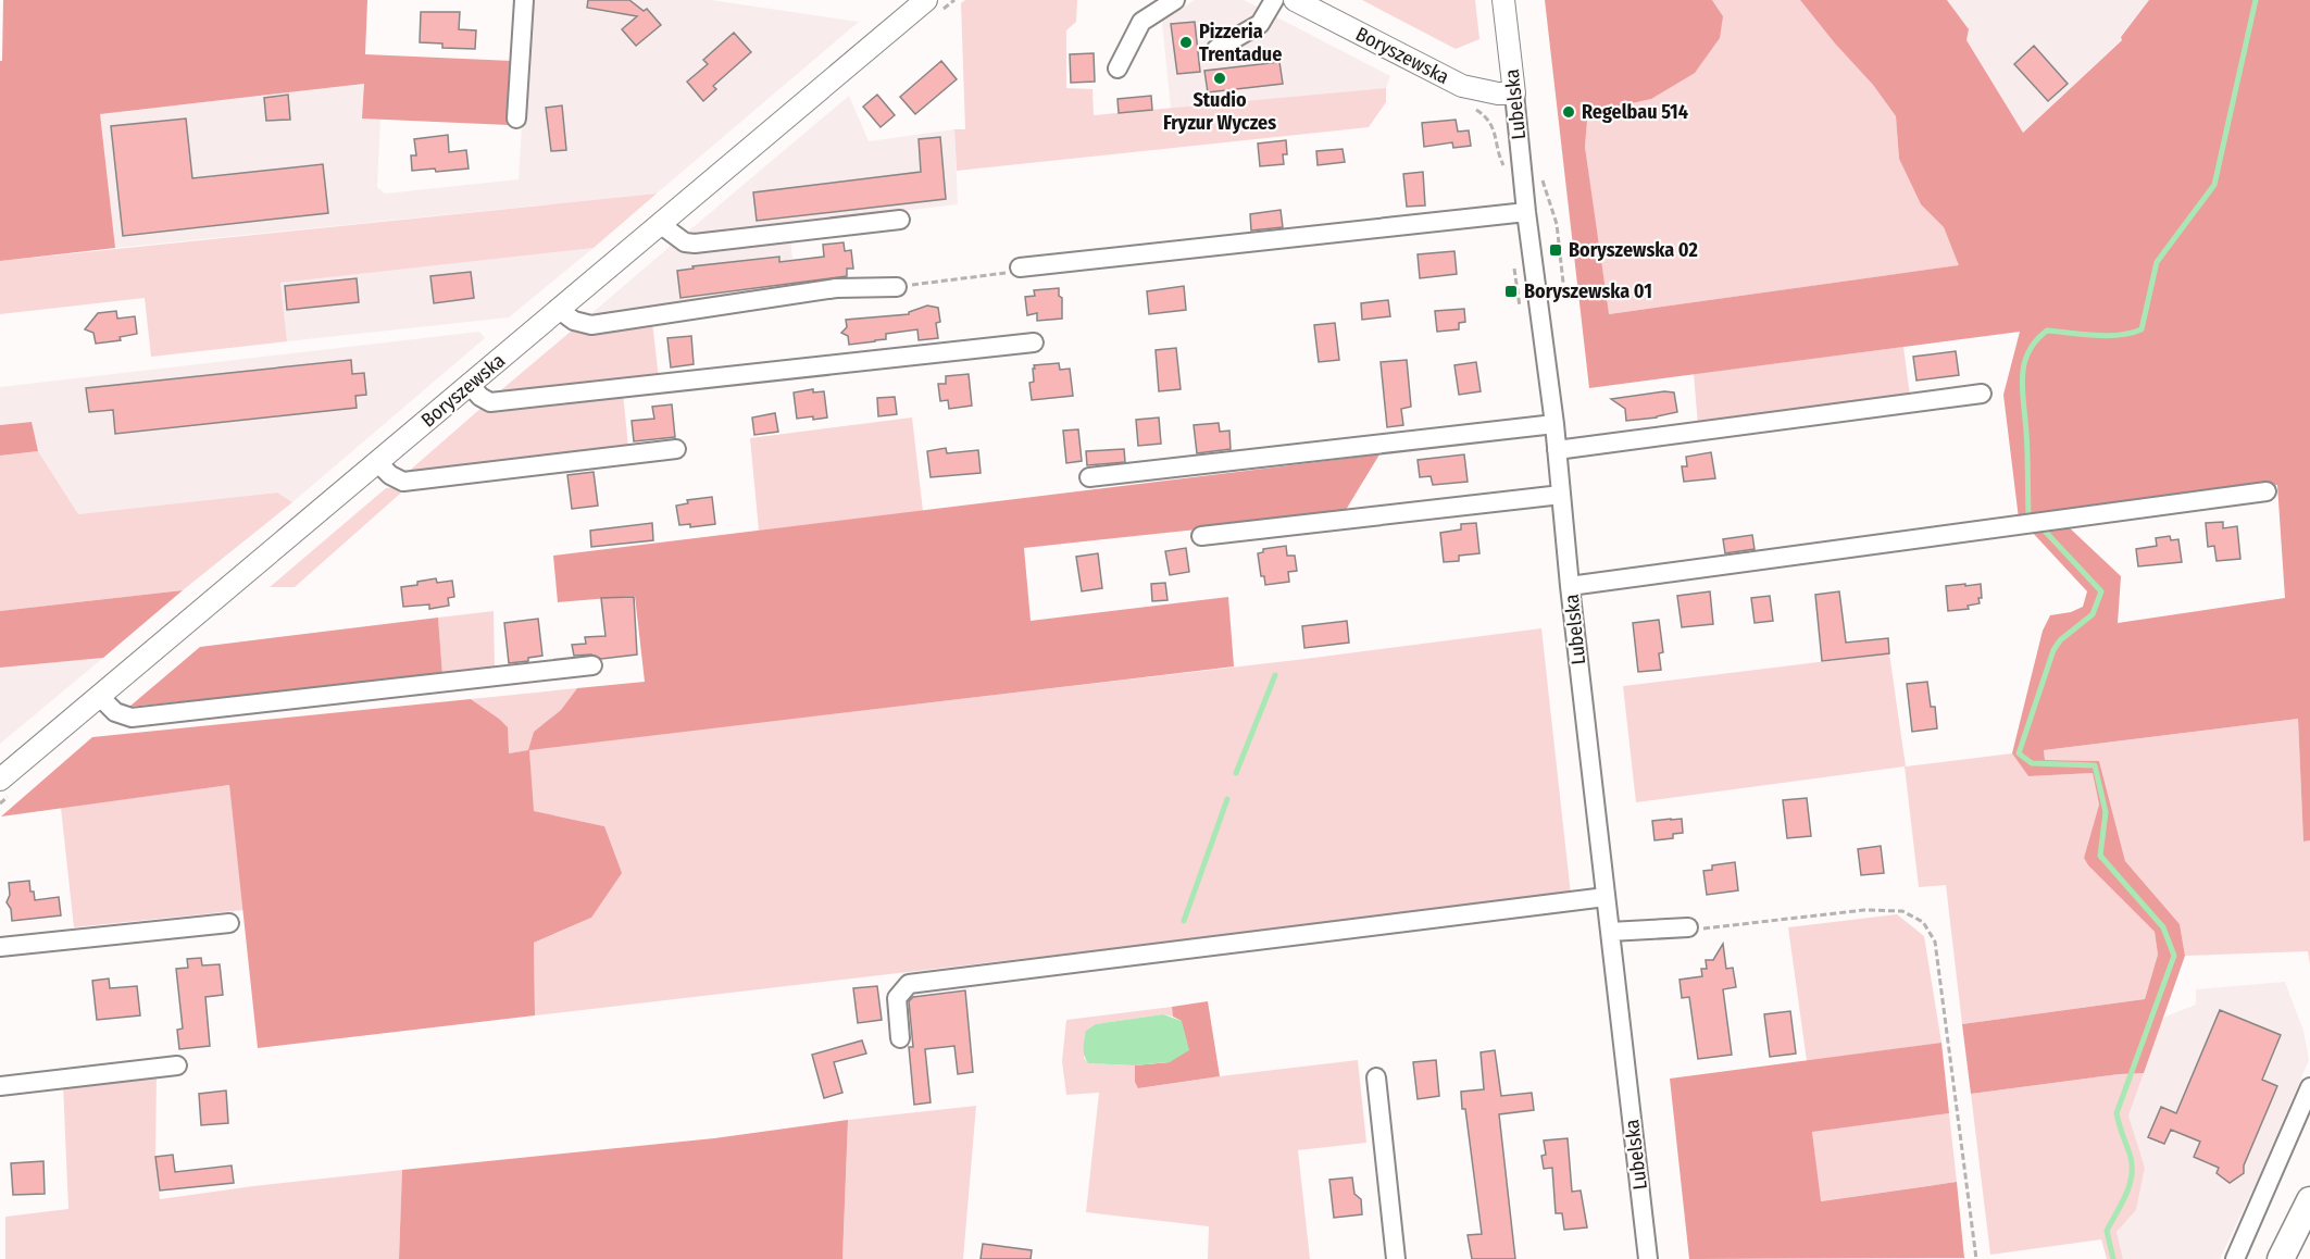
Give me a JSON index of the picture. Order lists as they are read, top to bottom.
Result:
{
  "streets": {
    "main road": ["Boryszewska", "Lubelska"]
  },
  "crossings": [
    ["Boryszewska", "Lubelska"]
  ],
  "places": {
    "other": ["Pizzeria Trentadue", "Studio Fryzur Wyczes", "Regelbau 514"],
    "transit": ["Boryszewska 02", "Boryszewska 01"]
  }
}
